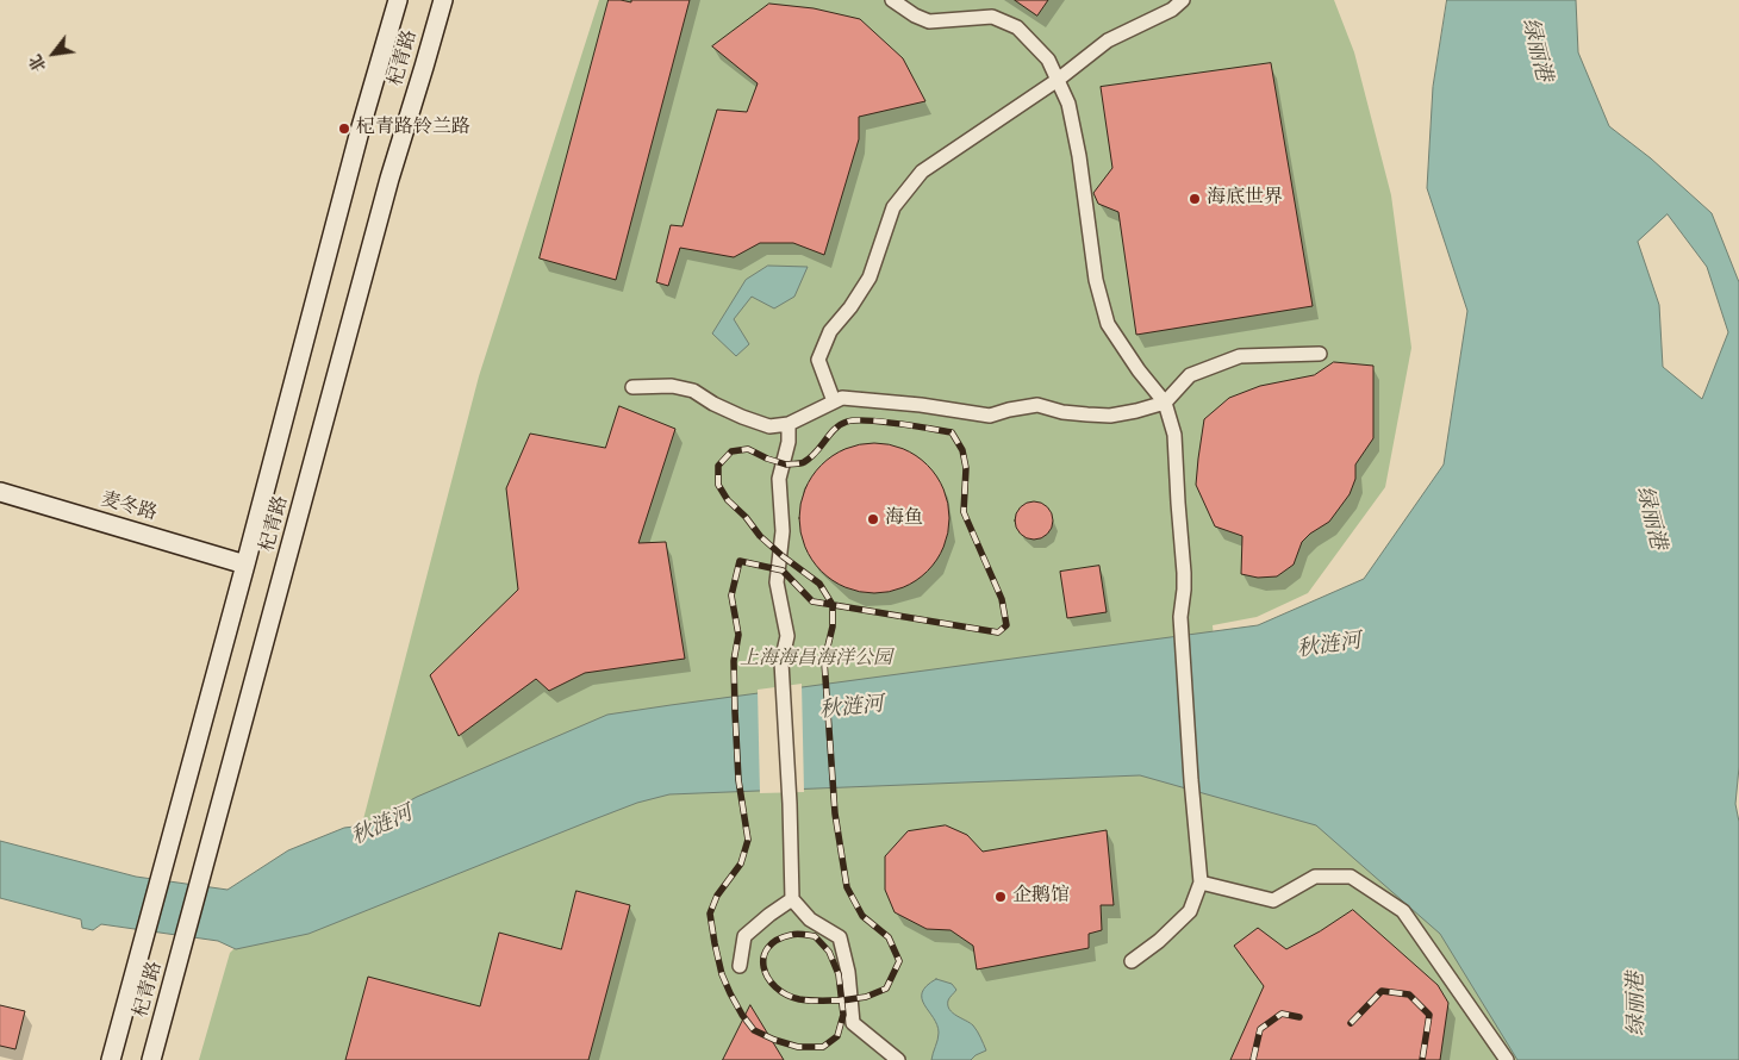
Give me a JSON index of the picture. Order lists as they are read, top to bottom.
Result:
{
  "streets": {
    "main road": ["杞青路", "麦冬路"]
  },
  "crossings": [
    ["杞青路", "麦冬路"]
  ],
  "water": ["绿丽港", "秋涟河"],
  "parks": ["上海海昌海洋公园"],
  "places": [
    "杞青路铃兰路",
    "海底世界",
    "海鱼",
    "企鹅馆"
  ],
  "north": "bottom left"
}
